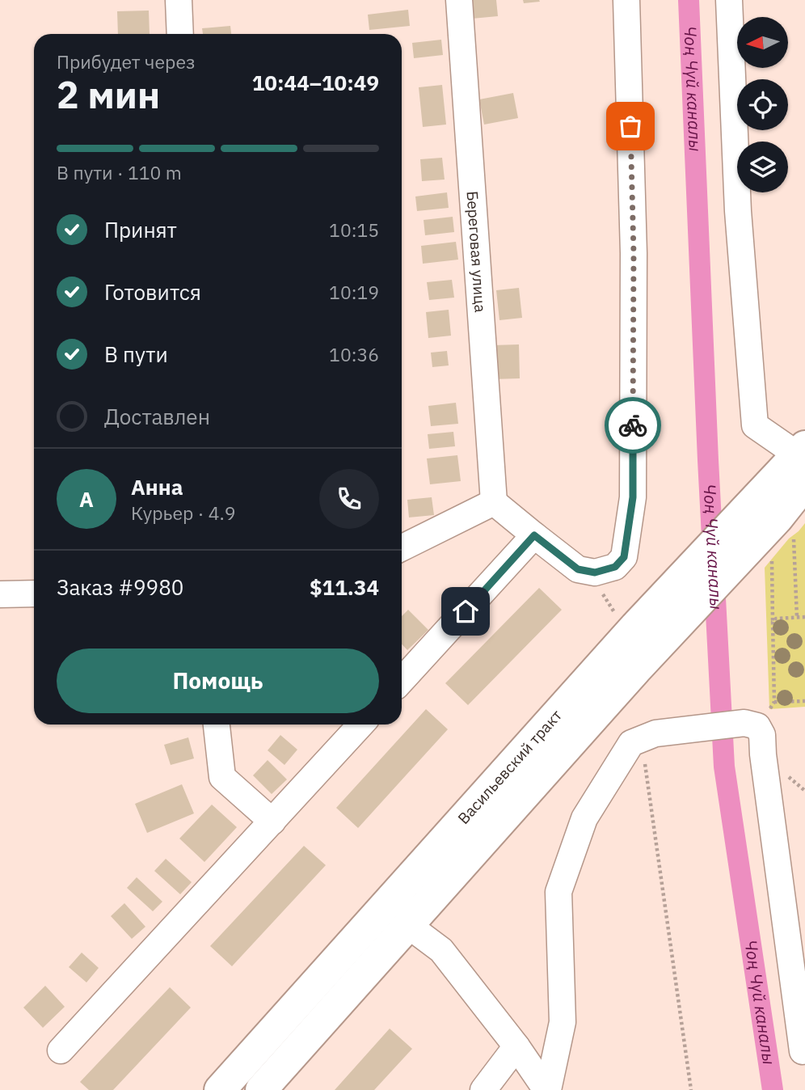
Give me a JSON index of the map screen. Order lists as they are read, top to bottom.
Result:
{
  "streets": {
    "main road": ["Васильевский тракт"],
    "street": ["Береговая улица"]
  },
  "water": ["Чоң Чүй каналы"],
  "north": "left",
  "page": {
    "heading": ["2 мин", "Прибудет через", "10:44–10:49"],
    "panel": [
      "Анна",
      "Курьер · 4.9",
      "Заказ #9980",
      "$11.34"
    ],
    "bar": "В пути · 110 m",
    "list": [
      ["Принят", "10:15"],
      ["Готовится", "10:19"],
      ["В пути", "10:36"],
      "Доставлен"
    ],
    "round": "А",
    "buttons": "Помощь"
  }
}
